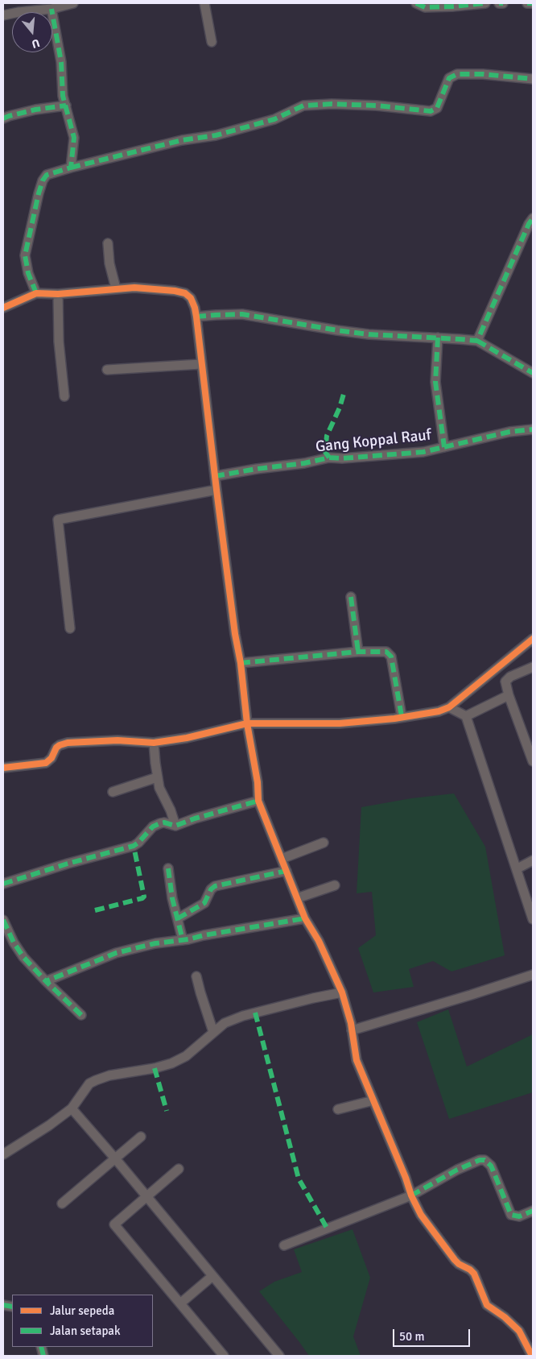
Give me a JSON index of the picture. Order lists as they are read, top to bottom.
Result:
{
  "streets": {
    "street": ["Gang Koppal Rauf"]
  },
  "legend": ["Jalur sepeda", "Jalan setapak"],
  "scale_bar": "50 m",
  "north": "bottom"
}
